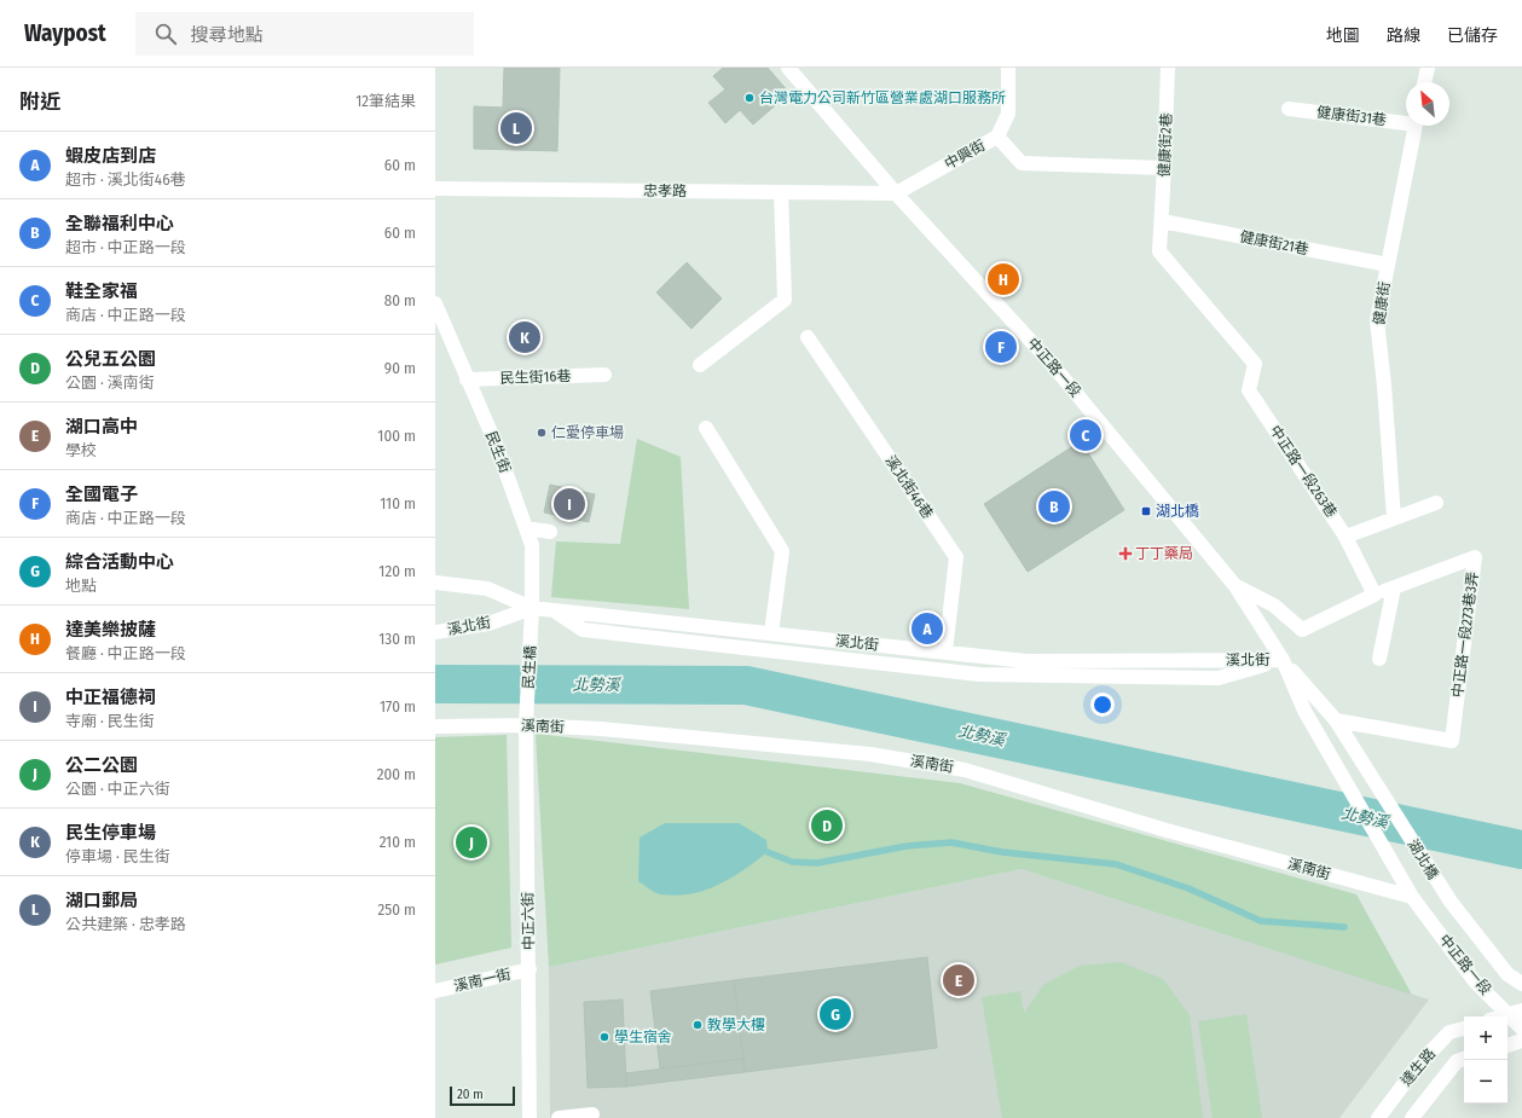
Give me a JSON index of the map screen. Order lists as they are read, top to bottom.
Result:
{
  "streets": {
    "street": [
      "健康街31巷",
      "健康街2巷",
      "中興街",
      "忠孝路",
      "健康街21巷",
      "健康街",
      "中正路一段",
      "民生街16巷",
      "民生街",
      "中正路一段263巷",
      "溪北街46巷",
      "溪北街",
      "中正路一段273巷3弄",
      "民生橋",
      "溪南街",
      "湖北橋",
      "中正六街",
      "溪南一街",
      "達生路"
    ]
  },
  "crossings": [
    ["健康街2巷", "健康街21巷"],
    ["健康街2巷", "中正路一段263巷"],
    ["中興街", "忠孝路"],
    ["中興街", "中正路一段"],
    ["忠孝路", "中正路一段"],
    ["健康街21巷", "健康街"],
    ["健康街21巷", "中正路一段263巷"],
    ["中正路一段", "溪北街"],
    ["中正路一段", "溪南街"],
    ["中正路一段", "湖北橋"],
    ["民生街16巷", "民生街"],
    ["民生街", "溪北街"],
    ["民生街", "民生橋"],
    ["溪北街46巷", "溪北街"],
    ["溪北街", "民生橋"],
    ["溪北街", "湖北橋"],
    ["中正路一段273巷3弄", "湖北橋"],
    ["民生橋", "溪南街"],
    ["民生橋", "中正六街"],
    ["溪南街", "湖北橋"],
    ["溪南街", "中正六街"],
    ["中正六街", "溪南一街"]
  ],
  "water": ["北勢溪"],
  "places": {
    "other": [
      "台灣電力公司新竹區營業處湖口服務所",
      "仁愛停車場",
      "教學大樓",
      "學生宿舍"
    ],
    "transit": ["湖北橋"],
    "health": ["丁丁藥局"]
  },
  "scale_bar": "20 m",
  "north": "top left",
  "page": {
    "header": "Waypost",
    "search": "搜尋地點",
    "nav": ["地圖", "路線", "已儲存"],
    "heading": ["附近", "12筆結果"],
    "pins": [
      "L",
      "H",
      "K",
      "F",
      "C",
      "I",
      "B",
      "A",
      "D",
      "J",
      "E",
      "G"
    ],
    "list": [
      {
        "mark": "A",
        "name": "蝦皮店到店",
        "note": "超市 · 溪北街46巷",
        "value": "60 m"
      },
      {
        "mark": "B",
        "name": "全聯福利中心",
        "note": "超市 · 中正路一段",
        "value": "60 m"
      },
      {
        "mark": "C",
        "name": "鞋全家福",
        "note": "商店 · 中正路一段",
        "value": "80 m"
      },
      {
        "mark": "D",
        "name": "公兒五公園",
        "note": "公園 · 溪南街",
        "value": "90 m"
      },
      {
        "mark": "E",
        "name": "湖口高中",
        "note": "學校",
        "value": "100 m"
      },
      {
        "mark": "F",
        "name": "全國電子",
        "note": "商店 · 中正路一段",
        "value": "110 m"
      },
      {
        "mark": "G",
        "name": "綜合活動中心",
        "note": "地點",
        "value": "120 m"
      },
      {
        "mark": "H",
        "name": "達美樂披薩",
        "note": "餐廳 · 中正路一段",
        "value": "130 m"
      },
      {
        "mark": "I",
        "name": "中正福德祠",
        "note": "寺廟 · 民生街",
        "value": "170 m"
      },
      {
        "mark": "J",
        "name": "公二公園",
        "note": "公園 · 中正六街",
        "value": "200 m"
      },
      {
        "mark": "K",
        "name": "民生停車場",
        "note": "停車場 · 民生街",
        "value": "210 m"
      },
      {
        "mark": "L",
        "name": "湖口郵局",
        "note": "公共建築 · 忠孝路",
        "value": "250 m"
      }
    ],
    "map_buttons": ["+", "−"],
    "scale": "20 m"
  }
}
